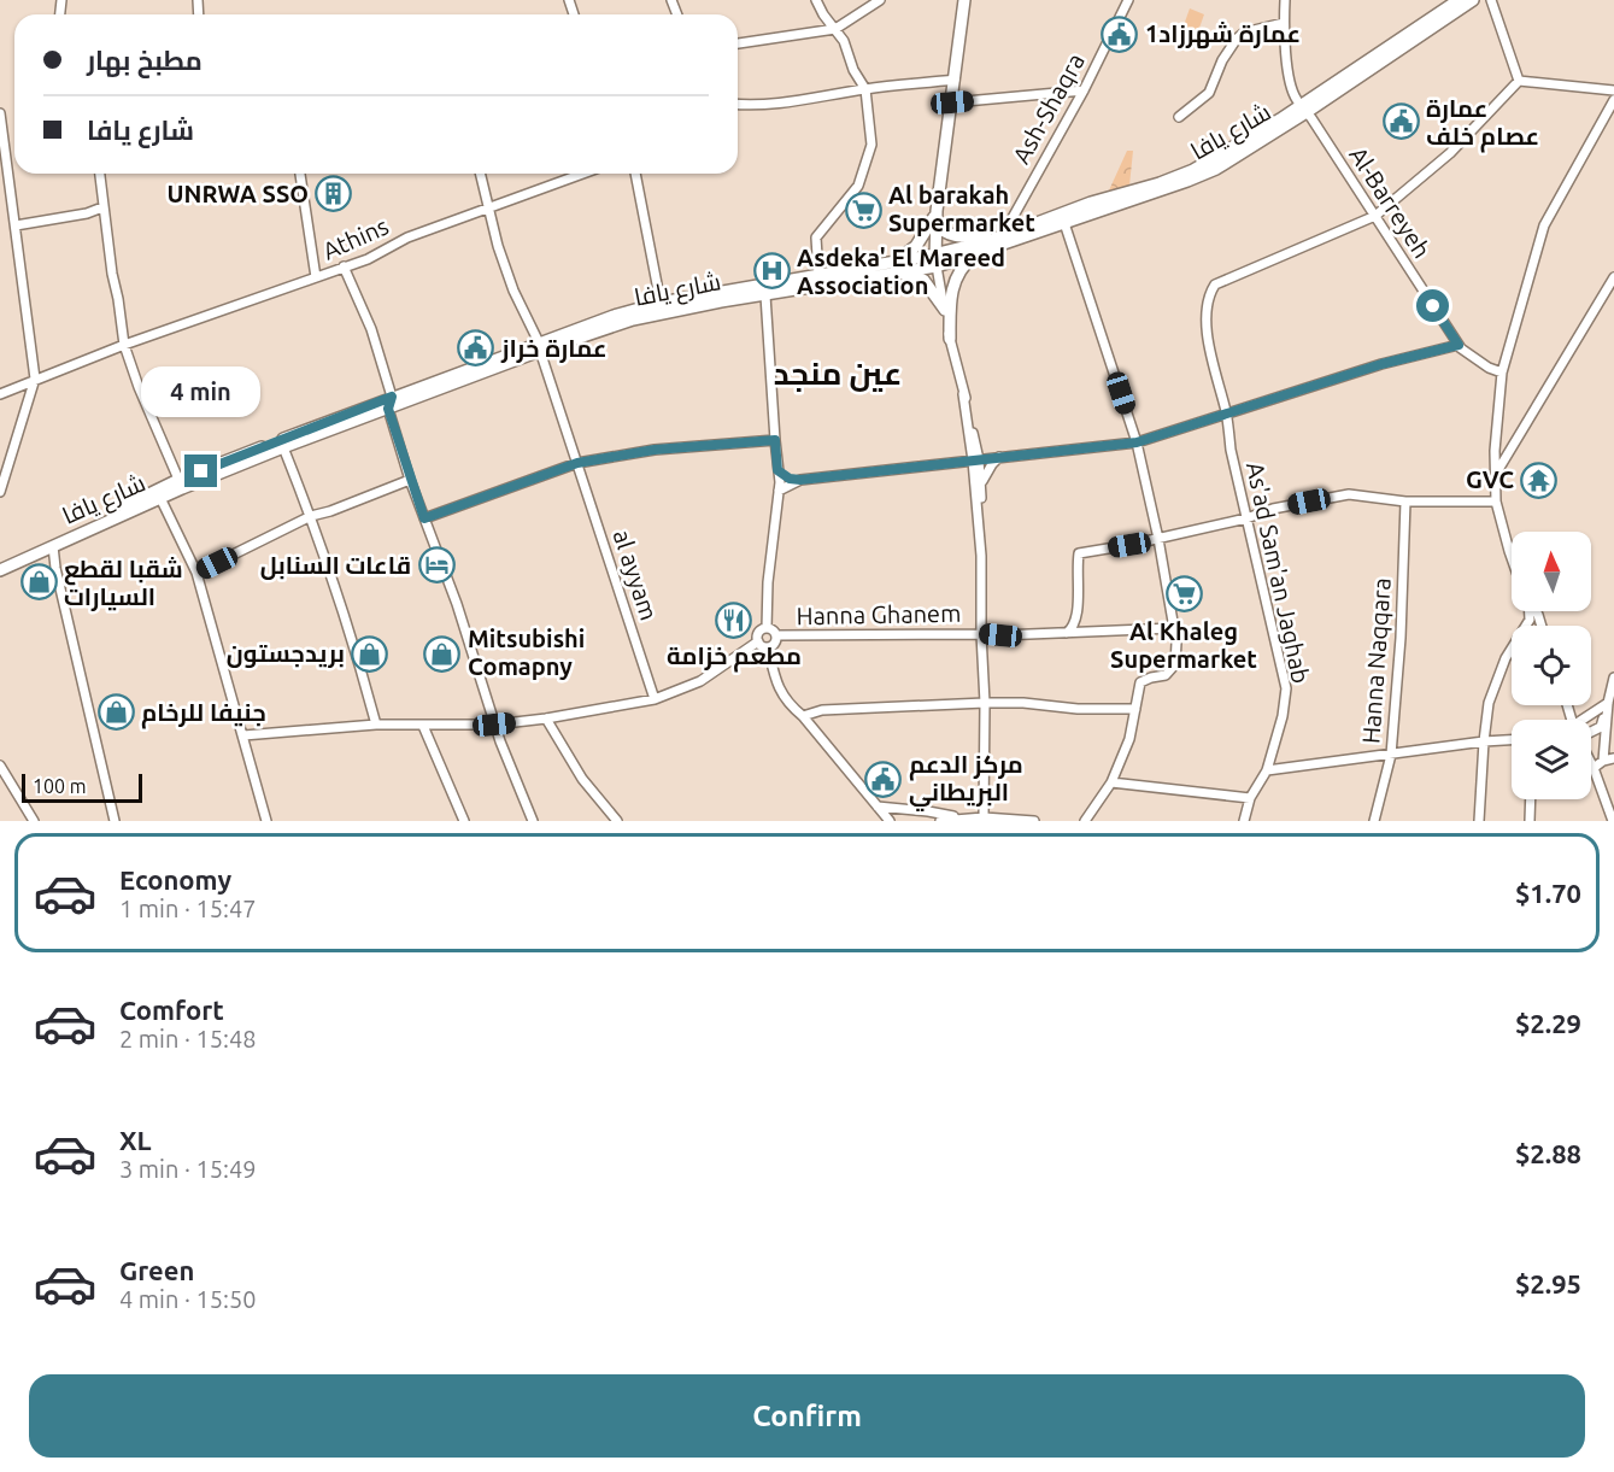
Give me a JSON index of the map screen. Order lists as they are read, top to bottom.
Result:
{
  "streets": {
    "main road": ["شارع يافا"],
    "street": [
      "Ash-Shaqra",
      "Al-Barreyeh",
      "Athins",
      "As'ad Sam'an Jaghab",
      "al ayyam",
      "Hanna Ghanem",
      "Hanna Naqqara"
    ]
  },
  "crossings": [
    ["Ash-Shaqra", "شارع يافا"],
    ["شارع يافا", "Al-Barreyeh"],
    ["شارع يافا", "al ayyam"],
    ["Al-Barreyeh", "As'ad Sam'an Jaghab"],
    ["Athins", "al ayyam"]
  ],
  "districts": ["عين منجد"],
  "places": {
    "public building": [
      "عمارة شهرزاد1",
      "عمارة عصام خلف",
      "عمارة خراز",
      "مركز الدعم البريطاني"
    ],
    "building": ["UNRWA SSO"],
    "supermarket": ["Al barakah Supermarket", "Al Khaleg Supermarket"],
    "hospital": ["Asdeka' El Mareed Association"],
    "temple": ["GVC"],
    "hotel": ["قاعات السنابل"],
    "shop": [
      "شقبا لقطع السيارات",
      "بريدجستون",
      "Mitsubishi Comapny",
      "جنيفا للرخام"
    ],
    "restaurant": ["مطعم خزامة"]
  },
  "scale_bar": "100 m",
  "north": "top",
  "page": {
    "banner": ["مطبخ بهار", "شارع يافا"],
    "bubble": "4 min",
    "scale": "100 m",
    "list": [
      {
        "name": "Economy",
        "note": "1 min · 15:47",
        "value": "$1.70"
      },
      {
        "name": "Comfort",
        "note": "2 min · 15:48",
        "value": "$2.29"
      },
      {
        "name": "XL",
        "note": "3 min · 15:49",
        "value": "$2.88"
      },
      {
        "name": "Green",
        "note": "4 min · 15:50",
        "value": "$2.95"
      }
    ],
    "buttons": "Confirm"
  }
}
